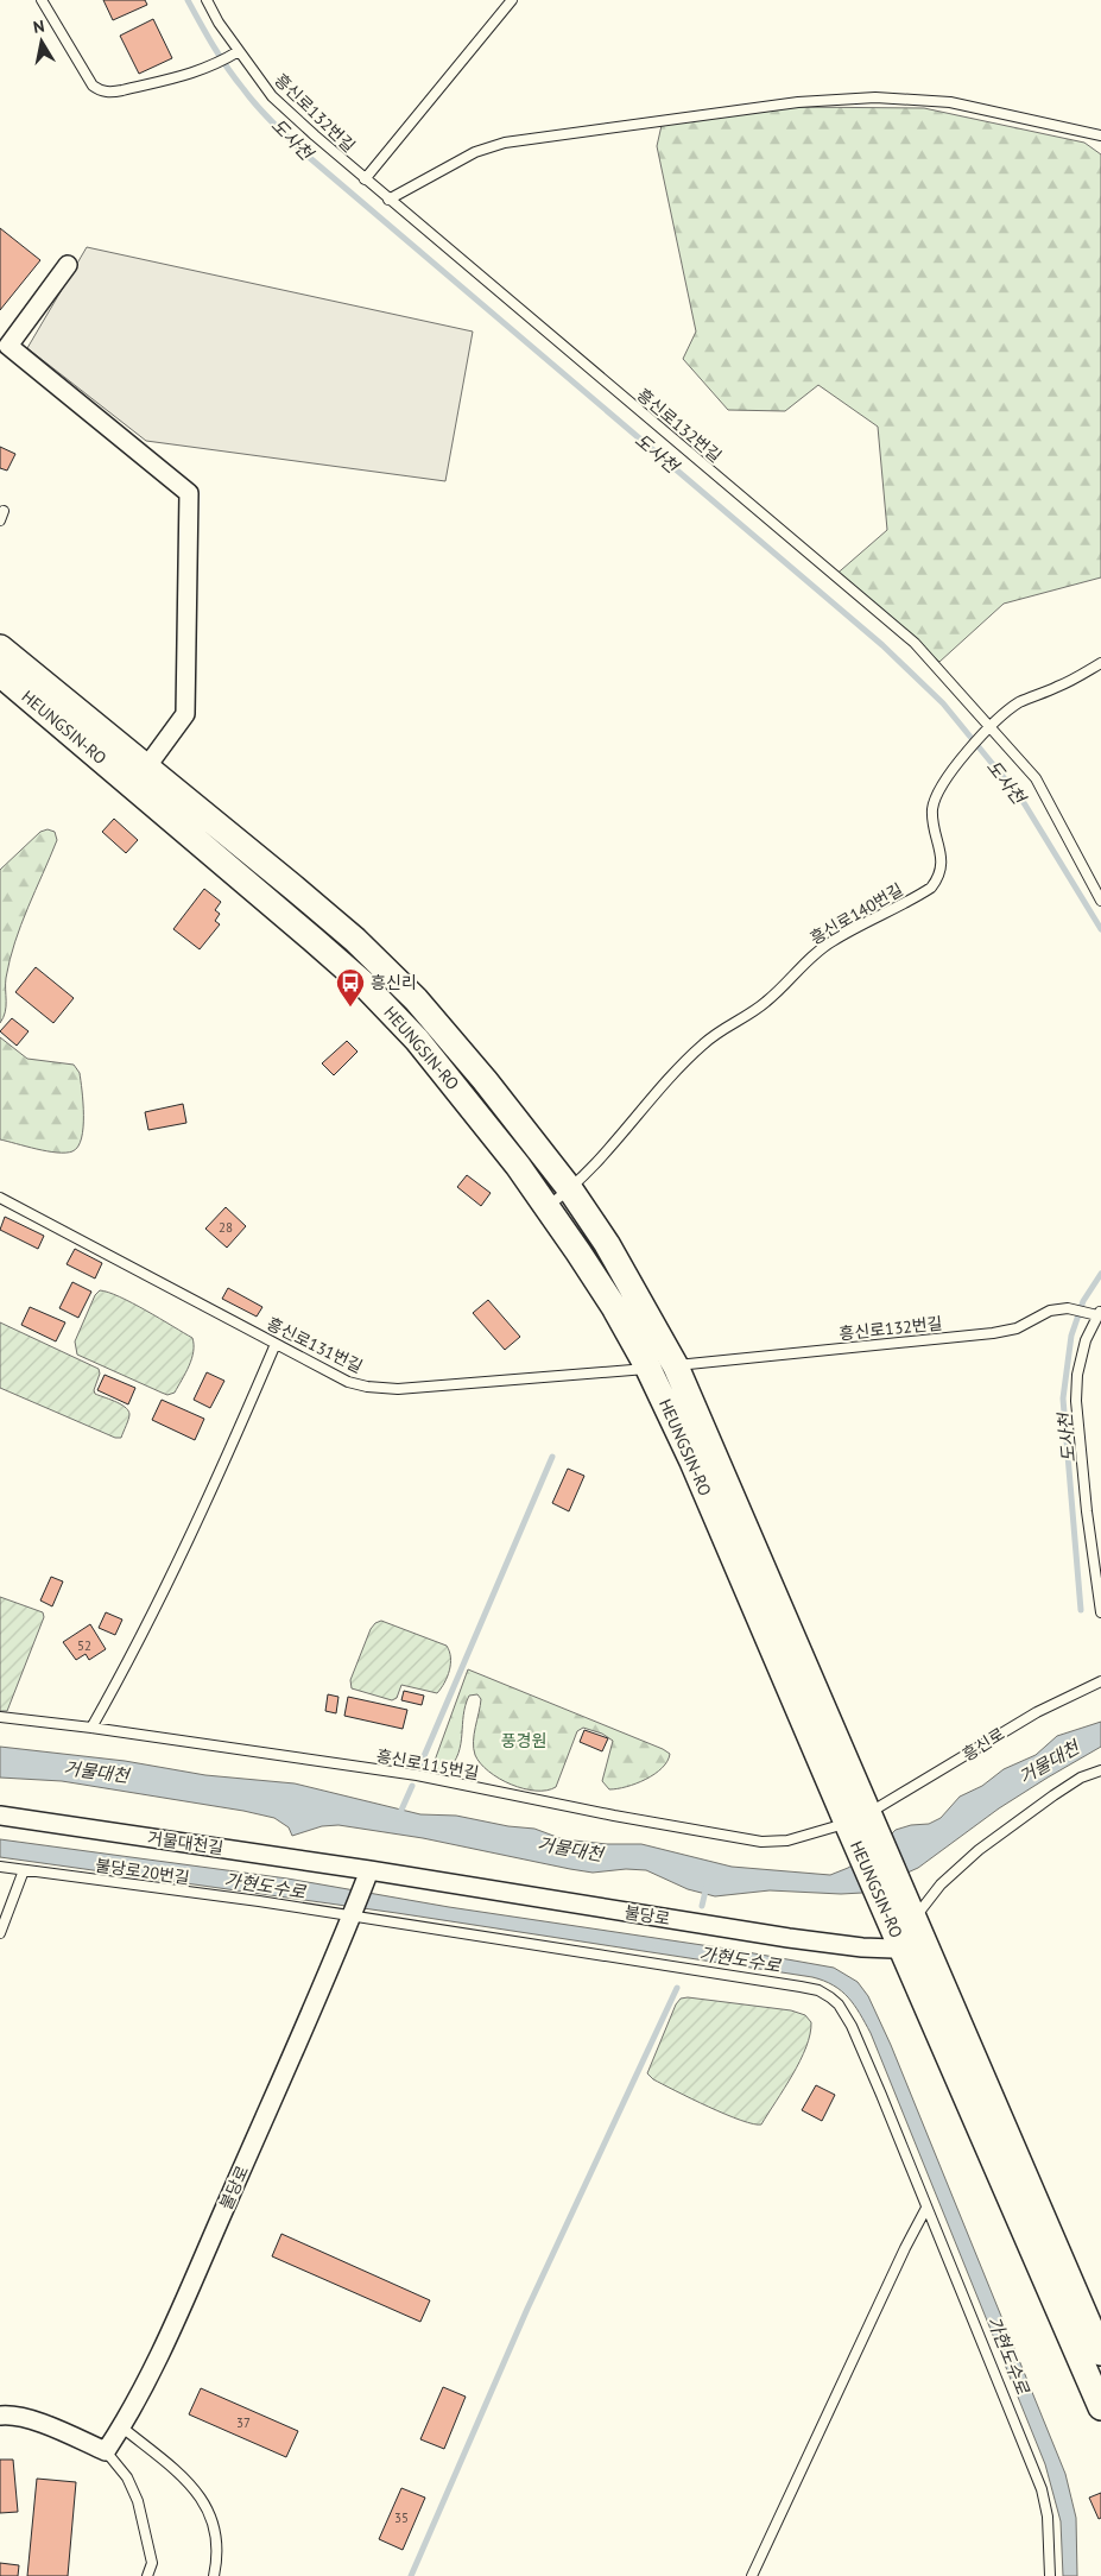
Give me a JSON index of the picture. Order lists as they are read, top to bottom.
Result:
{
  "streets": {
    "main road": ["HEUNGSIN-RO"],
    "street": ["거물대천길", "불당로"],
    "lane": [
      "흥신로132번길",
      "흥신로140번길",
      "흥신로131번길",
      "흥신로",
      "흥신로115번길",
      "불당로20번길"
    ]
  },
  "crossings": [
    ["흥신로132번길", "HEUNGSIN-RO"],
    ["흥신로132번길", "흥신로140번길"],
    ["HEUNGSIN-RO", "흥신로140번길"],
    ["HEUNGSIN-RO", "흥신로131번길"],
    ["HEUNGSIN-RO", "흥신로"],
    ["HEUNGSIN-RO", "흥신로115번길"],
    ["HEUNGSIN-RO", "불당로"],
    ["흥신로", "흥신로115번길"],
    ["거물대천길", "불당로"],
    ["불당로20번길", "불당로"]
  ],
  "water": ["도사천", "거물대천", "가현도수로"],
  "parks": ["풍경원"],
  "places": {
    "bus stop": ["흥신리"]
  },
  "house_numbers": [
    "28",
    "52",
    "37",
    "35"
  ],
  "north": "top"
}
